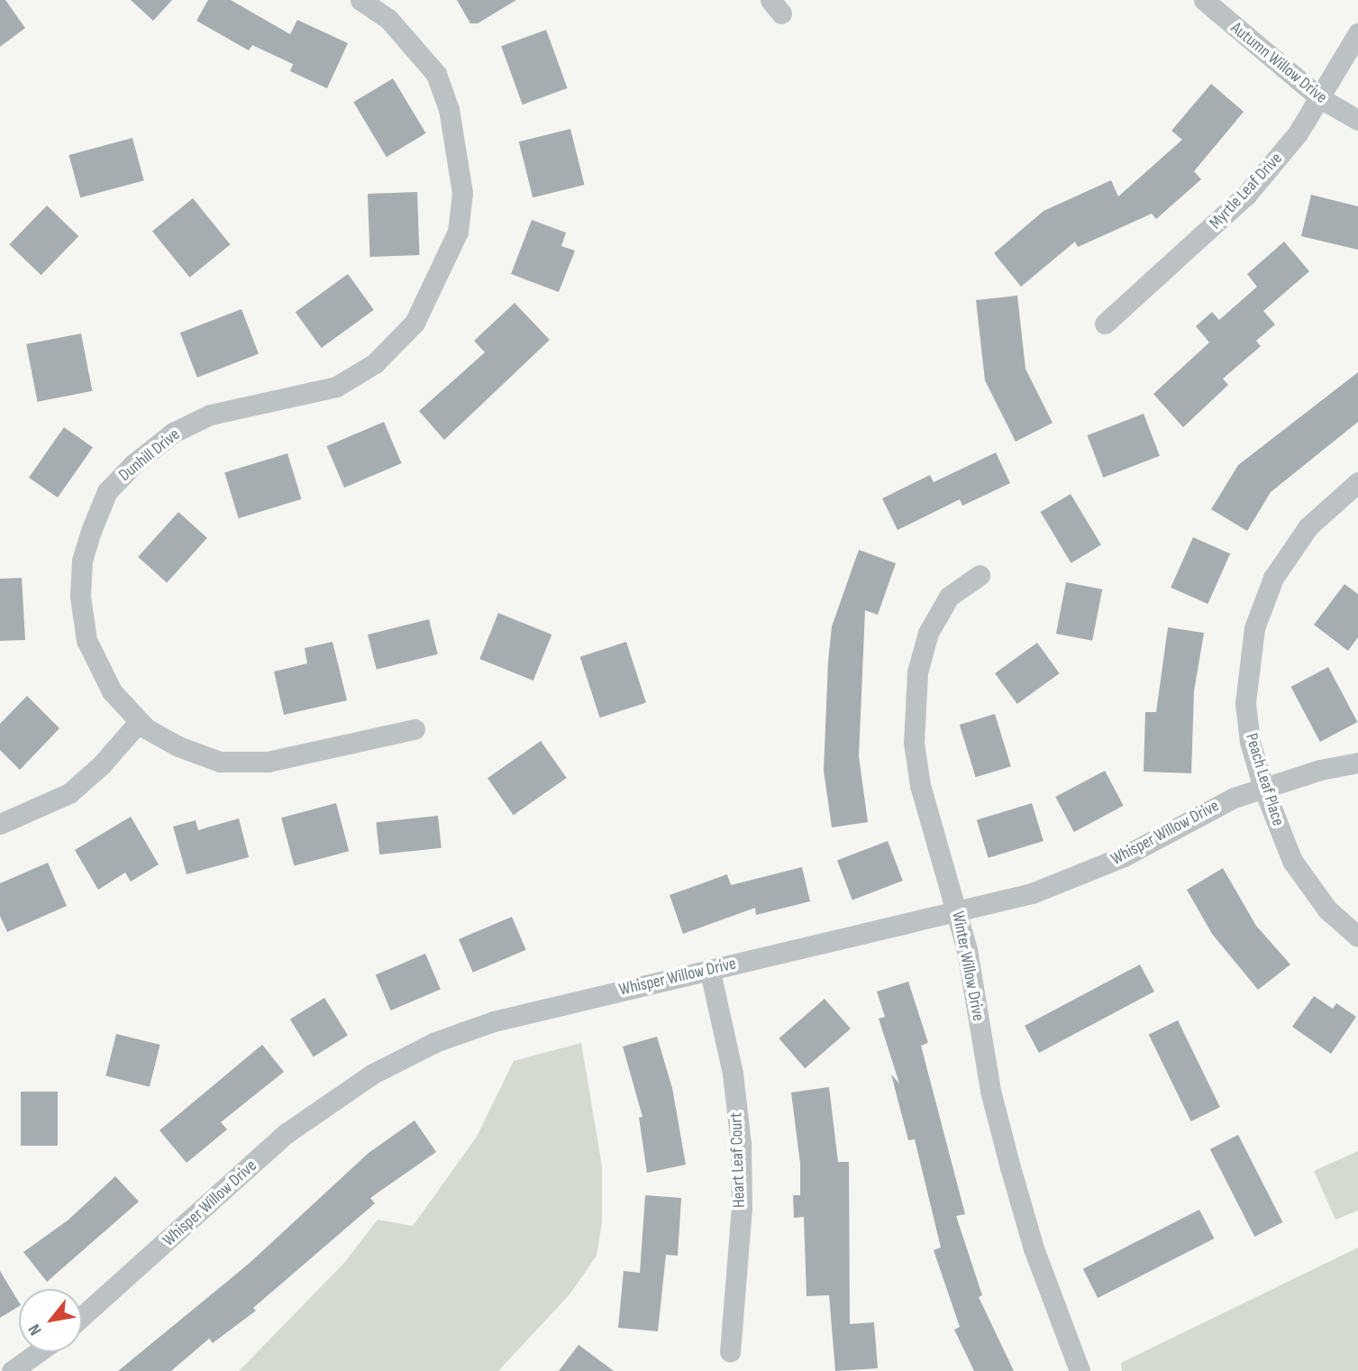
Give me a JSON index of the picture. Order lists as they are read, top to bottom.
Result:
{
  "streets": {
    "street": [
      "Autumn Willow Drive",
      "Myrtle Leaf Drive",
      "Dunhill Drive",
      "Peach Leaf Place",
      "Whisper Willow Drive",
      "Winter Willow Drive",
      "Heart Leaf Court"
    ]
  },
  "crossings": [
    ["Autumn Willow Drive", "Myrtle Leaf Drive"],
    ["Peach Leaf Place", "Whisper Willow Drive"],
    ["Whisper Willow Drive", "Winter Willow Drive"],
    ["Whisper Willow Drive", "Heart Leaf Court"]
  ],
  "north": "bottom left"
}
